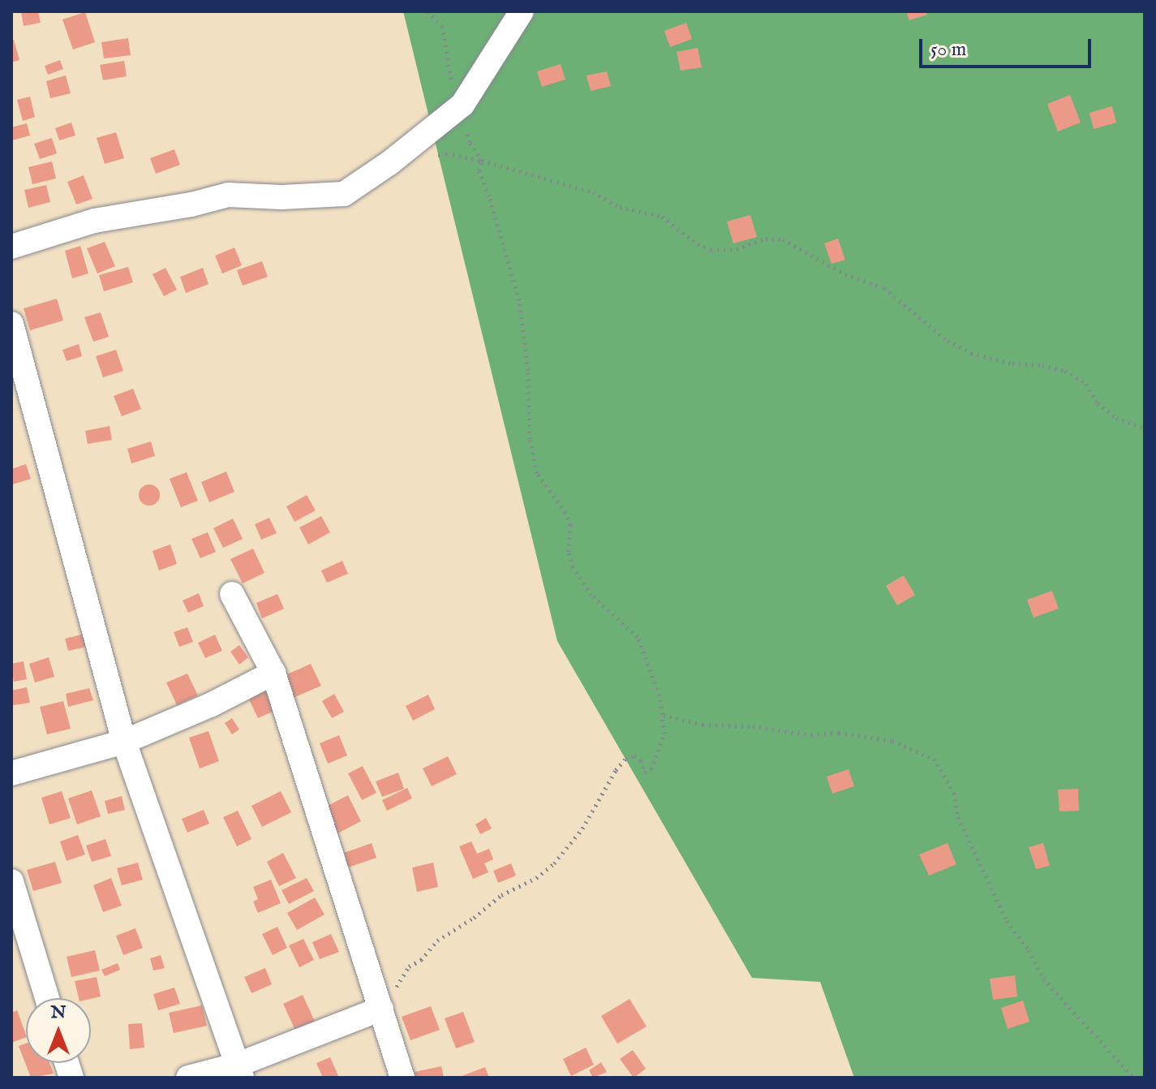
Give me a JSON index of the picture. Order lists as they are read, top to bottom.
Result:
{
  "scale_bar": "50 m",
  "north": "top"
}
